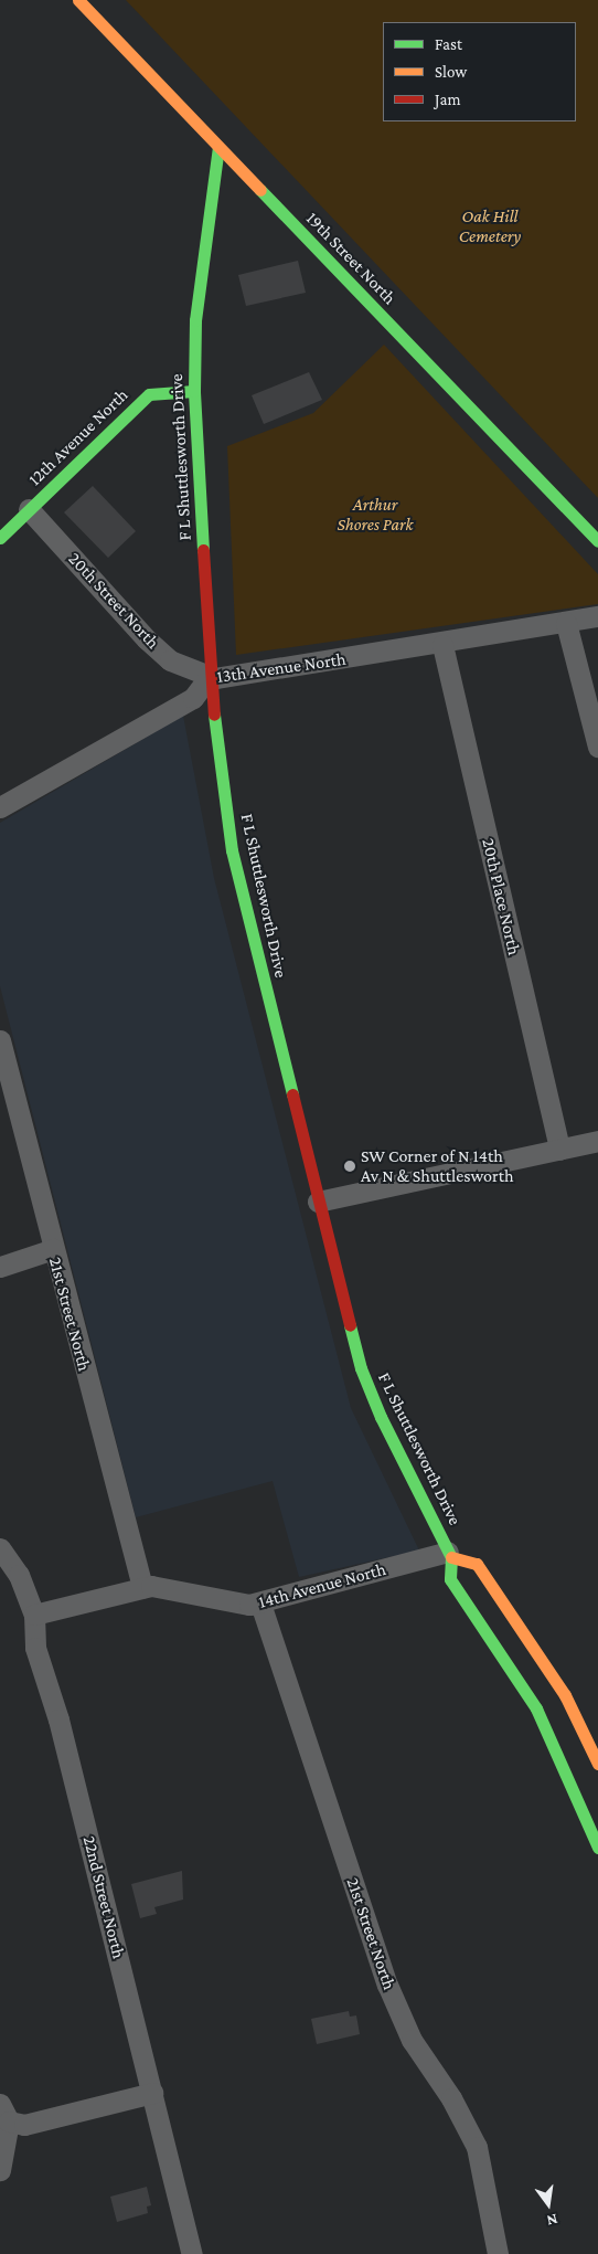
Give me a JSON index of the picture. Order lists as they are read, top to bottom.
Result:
{
  "streets": {
    "main road": ["19th Street North", "12th Avenue North", "F L Shuttlesworth Drive"],
    "street": [
      "20th Street North",
      "13th Avenue North",
      "20th Place North",
      "21st Street North",
      "14th Avenue North",
      "22nd Street North"
    ]
  },
  "crossings": [
    ["19th Street North", "F L Shuttlesworth Drive"],
    ["12th Avenue North", "F L Shuttlesworth Drive"],
    ["12th Avenue North", "20th Street North"],
    ["F L Shuttlesworth Drive", "20th Street North"],
    ["F L Shuttlesworth Drive", "13th Avenue North"],
    ["F L Shuttlesworth Drive", "14th Avenue North"],
    ["20th Street North", "13th Avenue North"],
    ["13th Avenue North", "20th Place North"],
    ["21st Street North", "14th Avenue North"],
    ["14th Avenue North", "22nd Street North"]
  ],
  "parks": ["Oak Hill Cemetery", "Arthur Shores Park"],
  "places": ["SW Corner of N 14th Av N & Shuttlesworth"],
  "legend": ["Fast", "Slow", "Jam"],
  "north": "bottom"
}
